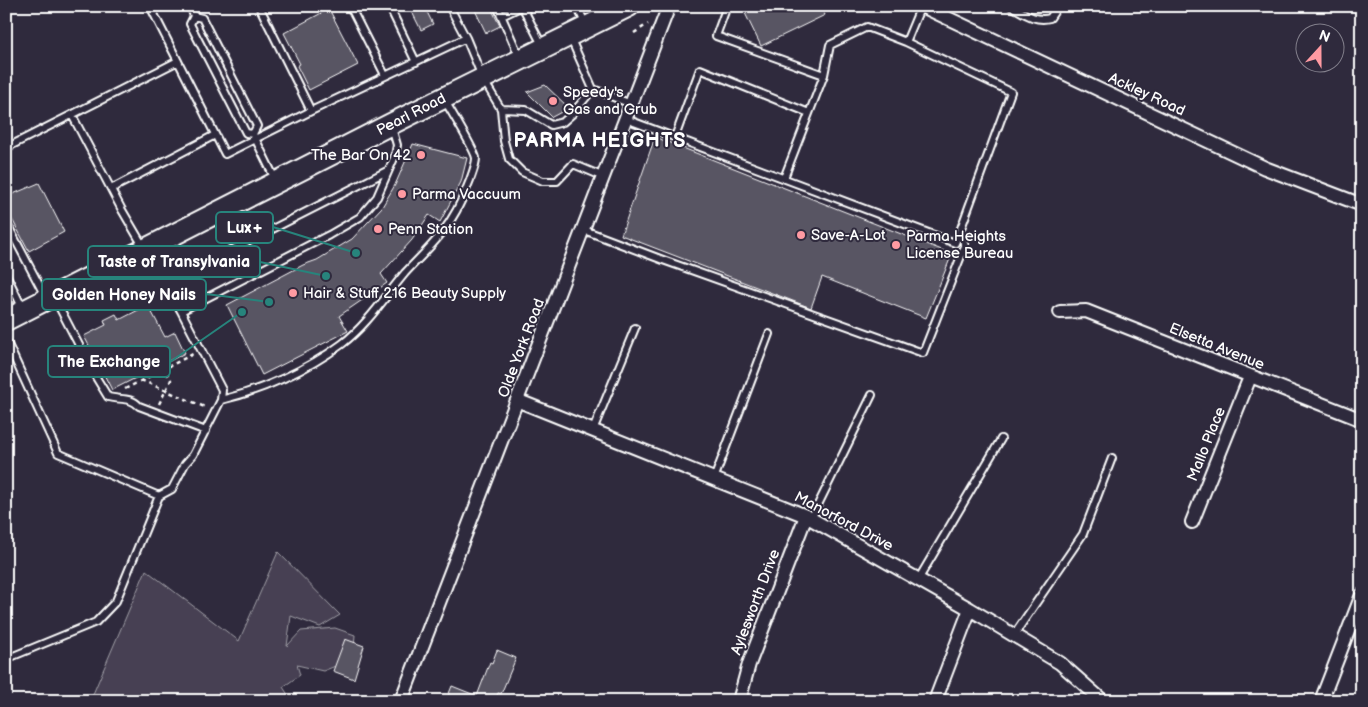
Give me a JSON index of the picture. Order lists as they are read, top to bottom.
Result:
{
  "streets": {
    "main road": ["Pearl Road"],
    "street": [
      "Ackley Road",
      "Elsetta Avenue",
      "Olde York Road",
      "Mallo Place",
      "Manorford Drive",
      "Aylesworth Drive"
    ]
  },
  "crossings": [
    ["Elsetta Avenue", "Mallo Place"],
    ["Olde York Road", "Manorford Drive"],
    ["Manorford Drive", "Aylesworth Drive"]
  ],
  "districts": ["PARMA HEIGHTS"],
  "places": [
    "Speedy's Gas and Grub",
    "The Bar On 42",
    "Parma Vaccuum",
    "Penn Station",
    "Save-A-Lot",
    "Parma Heights License Bureau",
    "Lux+",
    "Taste of Transylvania",
    "Hair & Stuff 216 Beauty Supply",
    "Golden Honey Nails",
    "The Exchange"
  ],
  "north": "top"
}
